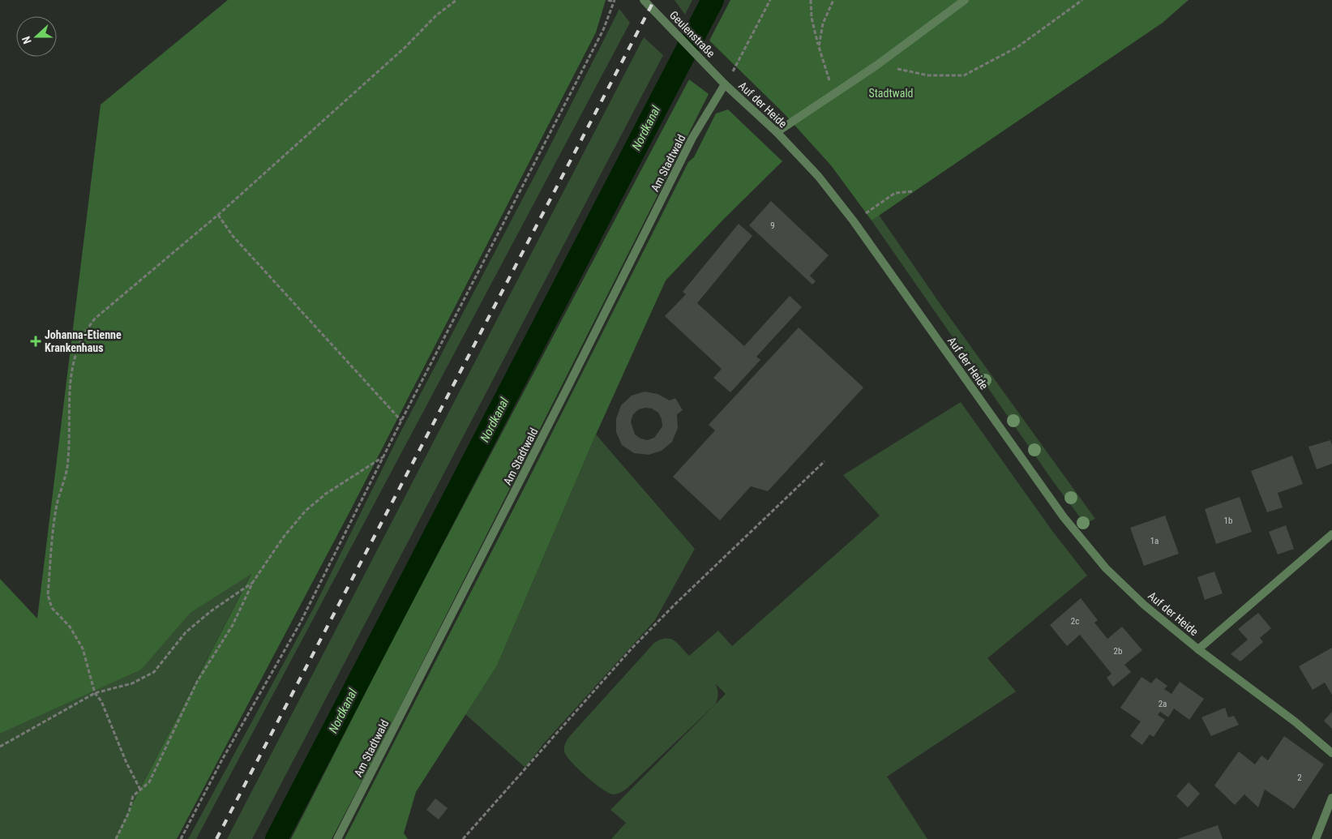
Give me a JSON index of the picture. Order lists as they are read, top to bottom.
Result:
{
  "streets": {
    "street": ["Geulenstraße", "Auf der Heide", "Am Stadtwald"]
  },
  "crossings": [
    ["Geulenstraße", "Auf der Heide"],
    ["Geulenstraße", "Am Stadtwald"],
    ["Auf der Heide", "Am Stadtwald"]
  ],
  "water": ["Nordkanal"],
  "parks": ["Stadtwald"],
  "places": {
    "health": ["Johanna-Etienne Krankenhaus"]
  },
  "house_numbers": [
    "9",
    "1b",
    "1a",
    "2c",
    "2b",
    "2a",
    "2"
  ],
  "north": "left"
}
